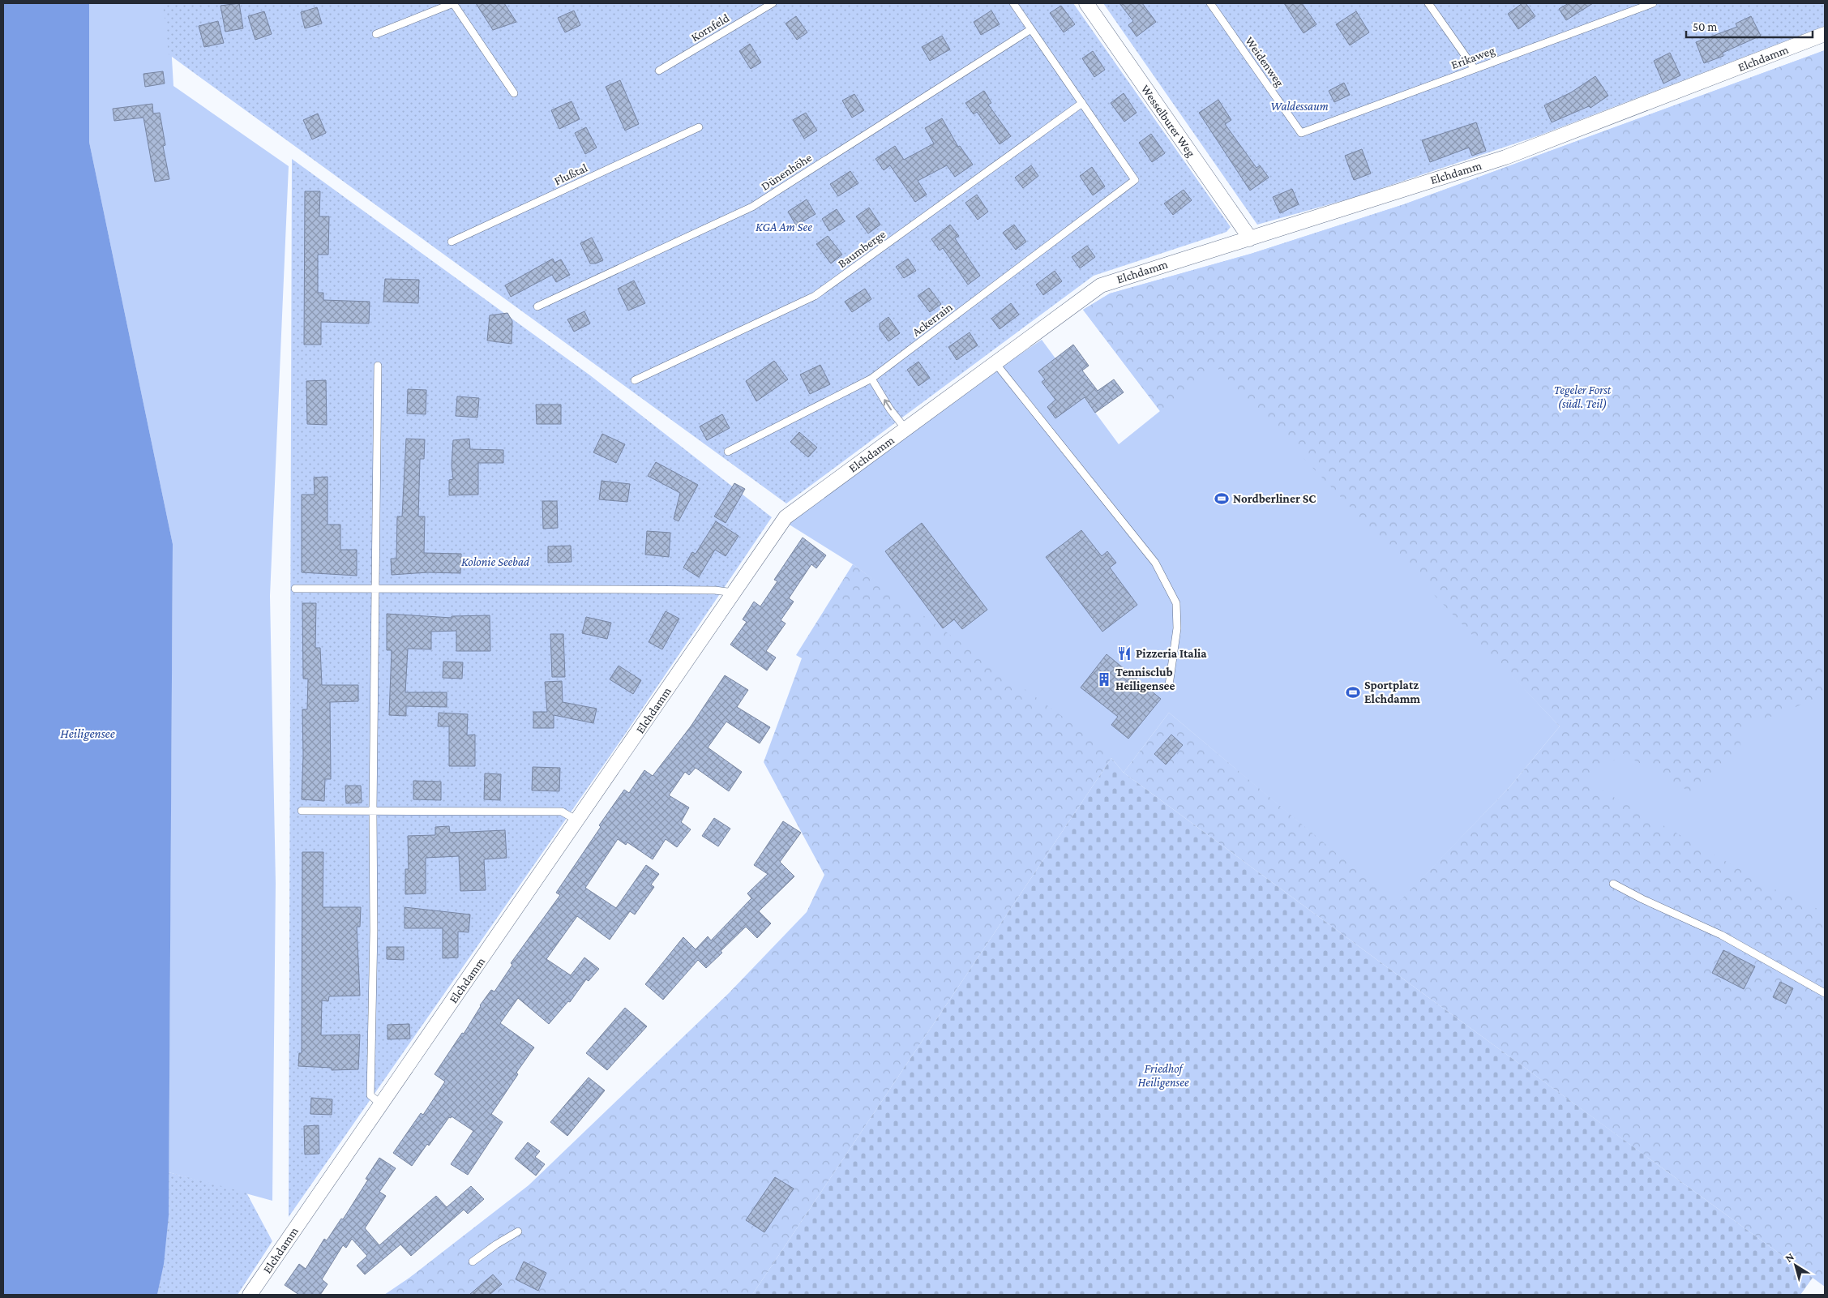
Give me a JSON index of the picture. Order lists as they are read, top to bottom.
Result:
{
  "streets": {
    "street": ["Elchdamm", "Wesselburer Weg"],
    "lane": [
      "Kornfeld",
      "Erikaweg",
      "Weidenweg",
      "Dünenhöhe",
      "Flußtal",
      "Baumberge",
      "Ackerrain"
    ]
  },
  "crossings": [
    ["Erikaweg", "Weidenweg"],
    ["Elchdamm", "Wesselburer Weg"],
    ["Baumberge", "Ackerrain"]
  ],
  "water": ["Heiligensee"],
  "parks": [
    "Waldessaum",
    "KGA Am See",
    "Tegeler Forst (südl. Teil)",
    "Kolonie Seebad",
    "Friedhof Heiligensee"
  ],
  "places": {
    "sports": ["Nordberliner SC", "Sportplatz Elchdamm"],
    "restaurant": ["Pizzeria Italia"],
    "building": ["Tennisclub Heiligensee"]
  },
  "scale_bar": "50 m",
  "north": "top left"
}
